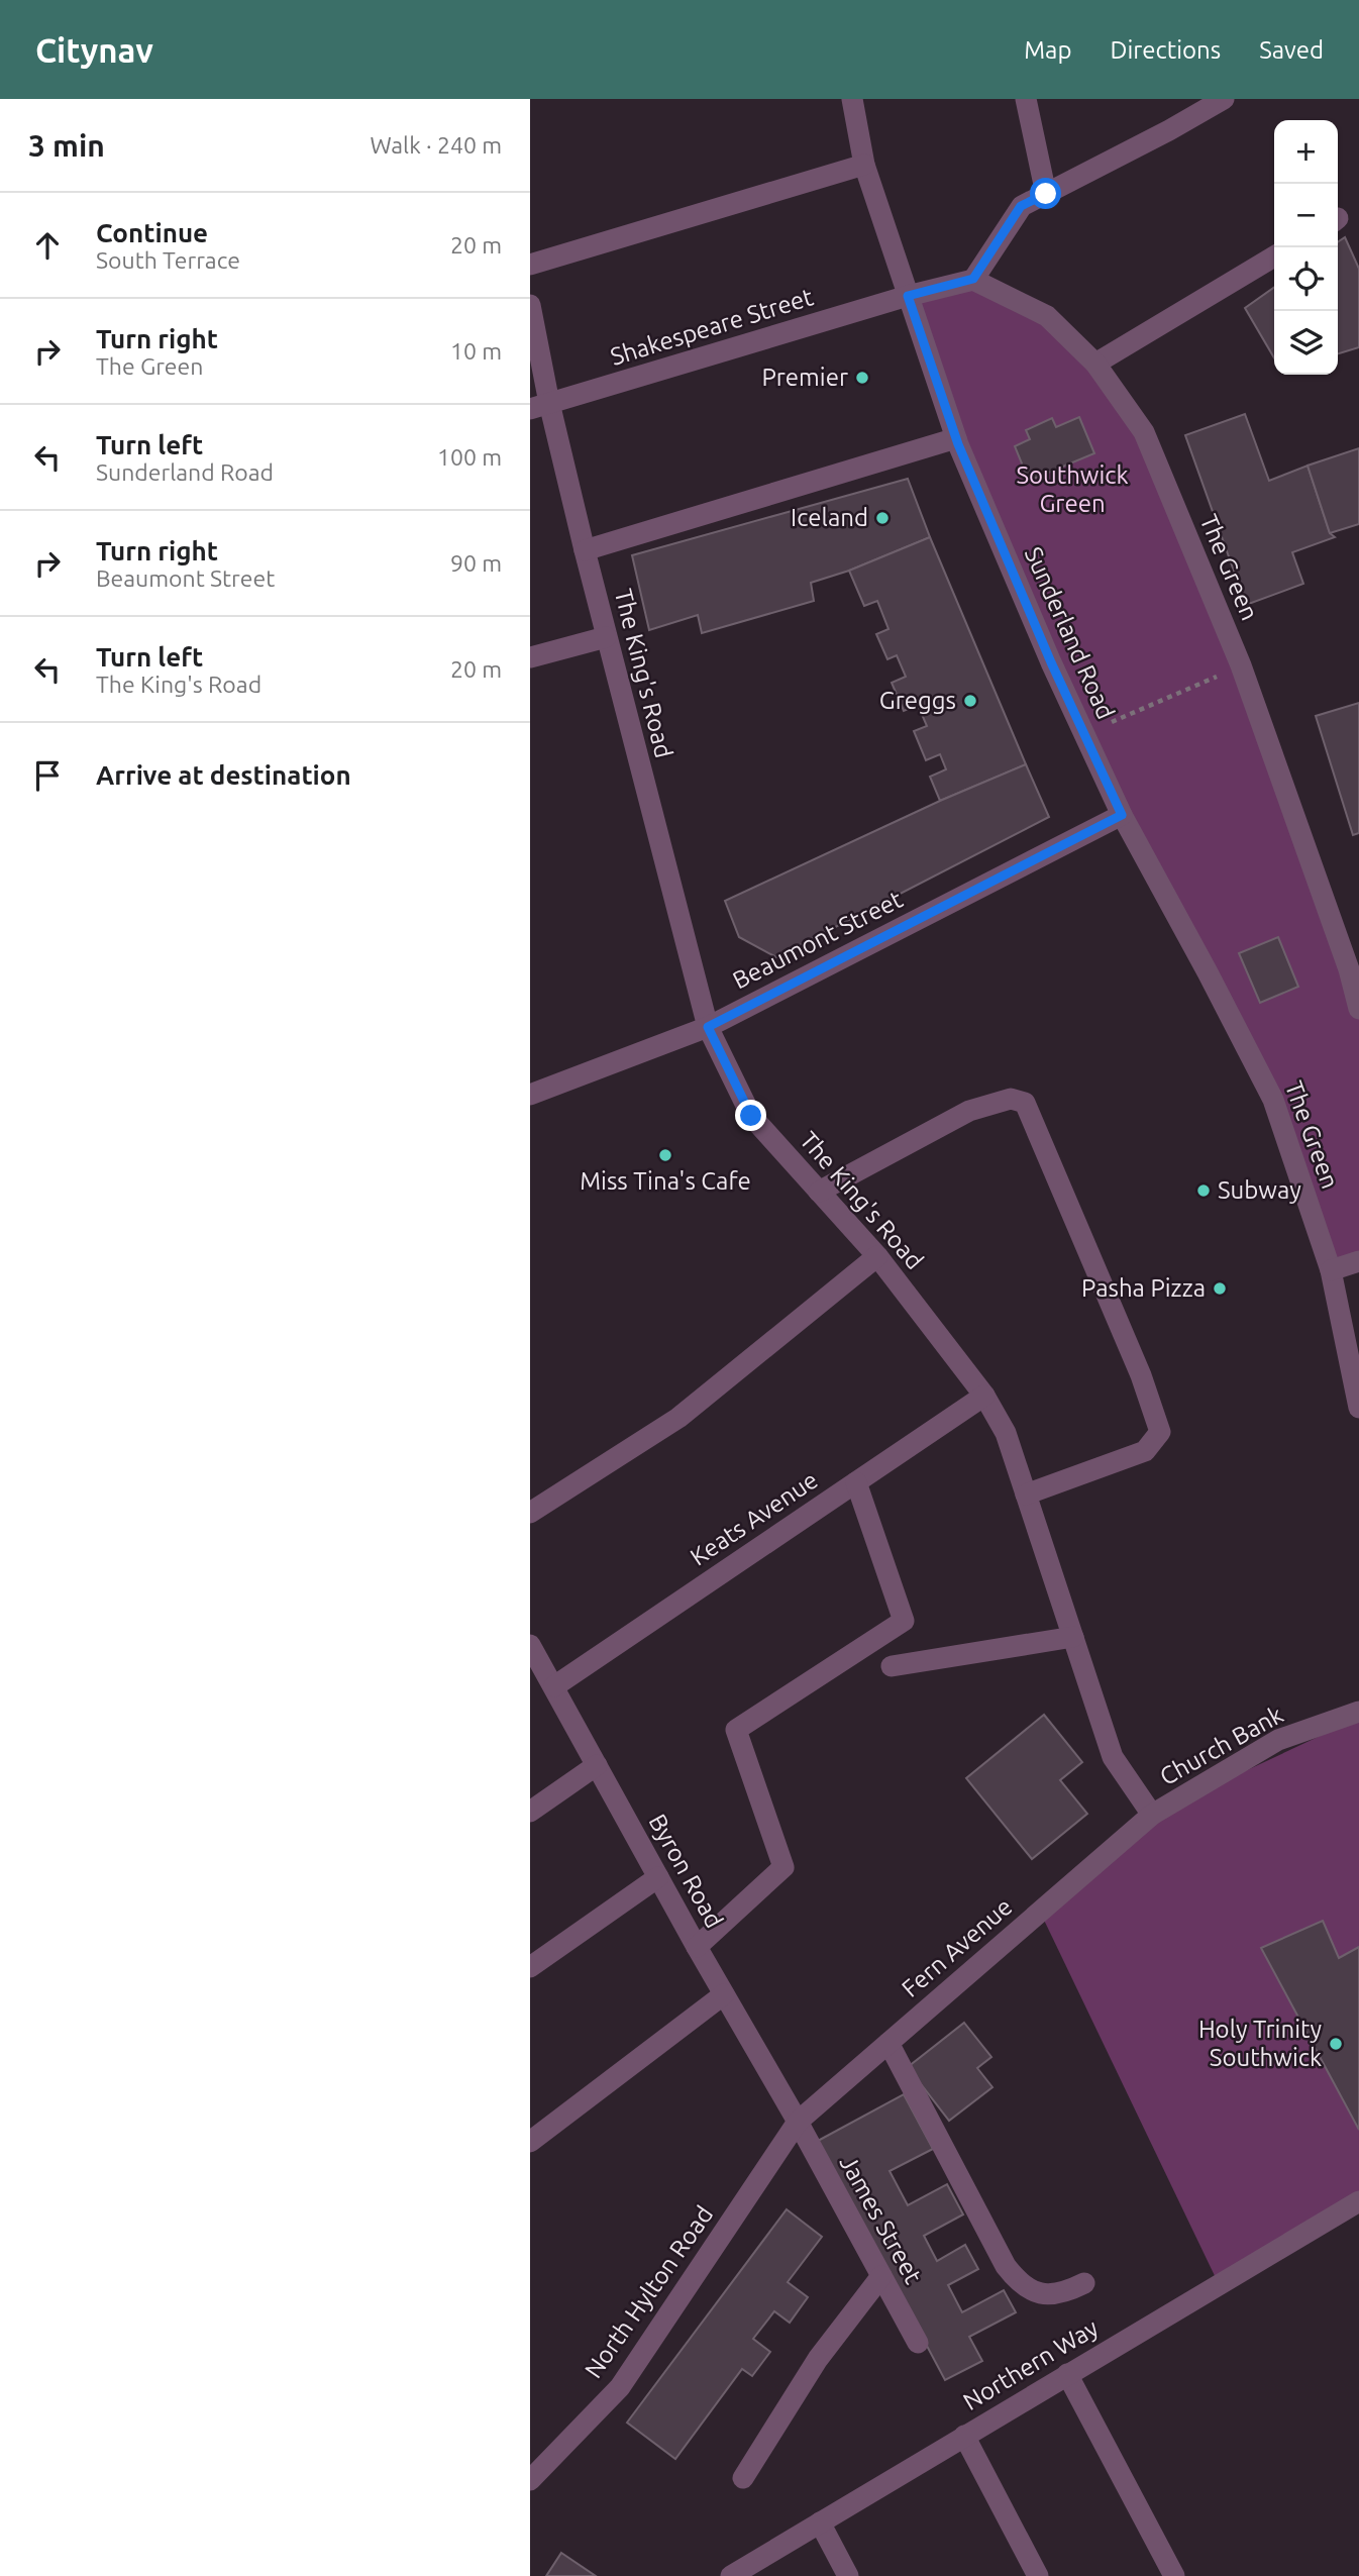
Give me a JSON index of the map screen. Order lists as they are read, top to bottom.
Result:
{
  "streets": {
    "street": [
      "Shakespeare Street",
      "The Green",
      "Sunderland Road",
      "The King's Road",
      "Beaumont Street",
      "Keats Avenue",
      "Church Bank",
      "Byron Road",
      "Fern Avenue",
      "James Street",
      "North Hylton Road",
      "Northern Way"
    ]
  },
  "crossings": [
    ["Shakespeare Street", "Sunderland Road"],
    ["Shakespeare Street", "The King's Road"],
    ["The Green", "Sunderland Road"],
    ["Sunderland Road", "Beaumont Street"],
    ["The King's Road", "Beaumont Street"],
    ["The King's Road", "Keats Avenue"],
    ["The King's Road", "Church Bank"],
    ["The King's Road", "Fern Avenue"],
    ["Keats Avenue", "Byron Road"],
    ["Church Bank", "Fern Avenue"],
    ["Byron Road", "Fern Avenue"],
    ["Byron Road", "James Street"],
    ["Byron Road", "North Hylton Road"],
    ["Fern Avenue", "James Street"],
    ["Fern Avenue", "North Hylton Road"],
    ["James Street", "North Hylton Road"]
  ],
  "parks": ["Southwick Green"],
  "places": [
    "Premier",
    "Iceland",
    "Greggs",
    "Miss Tina's Cafe",
    "Subway",
    "Pasha Pizza",
    "Holy Trinity Southwick"
  ],
  "page": {
    "header": "Citynav",
    "nav": ["Map", "Directions", "Saved"],
    "heading": ["3 min", "Walk · 240 m"],
    "map_buttons": ["+", "−"],
    "list": [
      ["Continue", "South Terrace", "20 m"],
      ["Turn right", "The Green", "10 m"],
      ["Turn left", "Sunderland Road", "100 m"],
      ["Turn right", "Beaumont Street", "90 m"],
      ["Turn left", "The King's Road", "20 m"],
      "Arrive at destination"
    ]
  }
}
